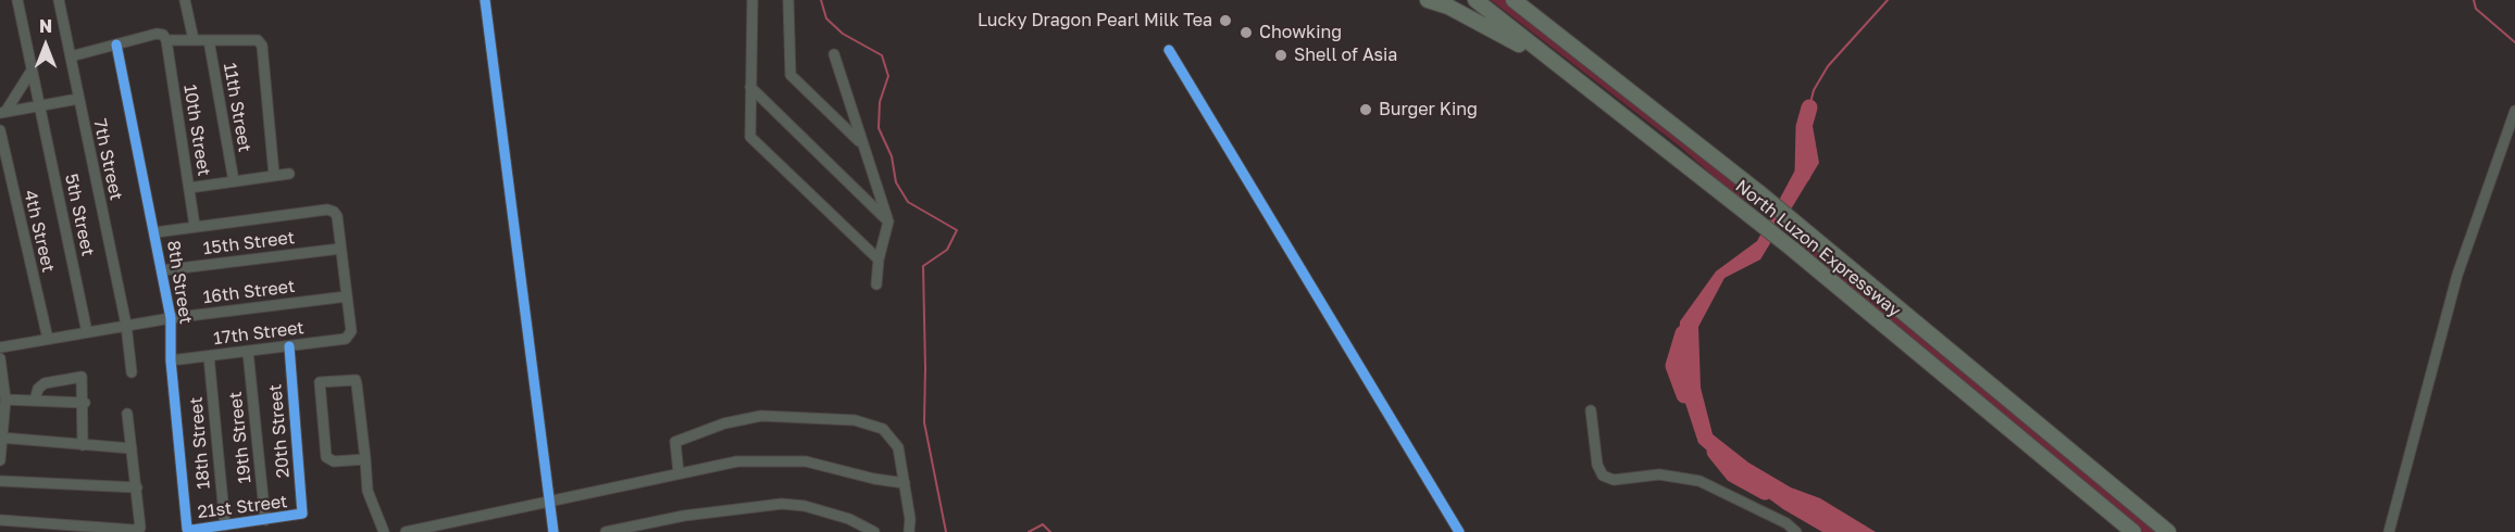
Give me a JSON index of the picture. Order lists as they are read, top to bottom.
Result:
{
  "streets": {
    "highway": ["North Luzon Expressway"],
    "street": [
      "11th Street",
      "10th Street",
      "7th Street",
      "5th Street",
      "4th Street",
      "15th Street",
      "8th Street",
      "16th Street",
      "17th Street",
      "20th Street",
      "19th Street",
      "18th Street",
      "21st Street"
    ]
  },
  "crossings": [
    ["7th Street", "16th Street"],
    ["5th Street", "16th Street"],
    ["4th Street", "16th Street"],
    ["15th Street", "8th Street"],
    ["8th Street", "16th Street"],
    ["8th Street", "17th Street"],
    ["8th Street", "21st Street"],
    ["16th Street", "17th Street"],
    ["17th Street", "20th Street"],
    ["17th Street", "19th Street"],
    ["17th Street", "18th Street"],
    ["20th Street", "21st Street"],
    ["19th Street", "21st Street"],
    ["18th Street", "21st Street"]
  ],
  "places": [
    "Lucky Dragon Pearl Milk Tea",
    "Chowking",
    "Shell of Asia",
    "Burger King"
  ],
  "north": "top"
}
